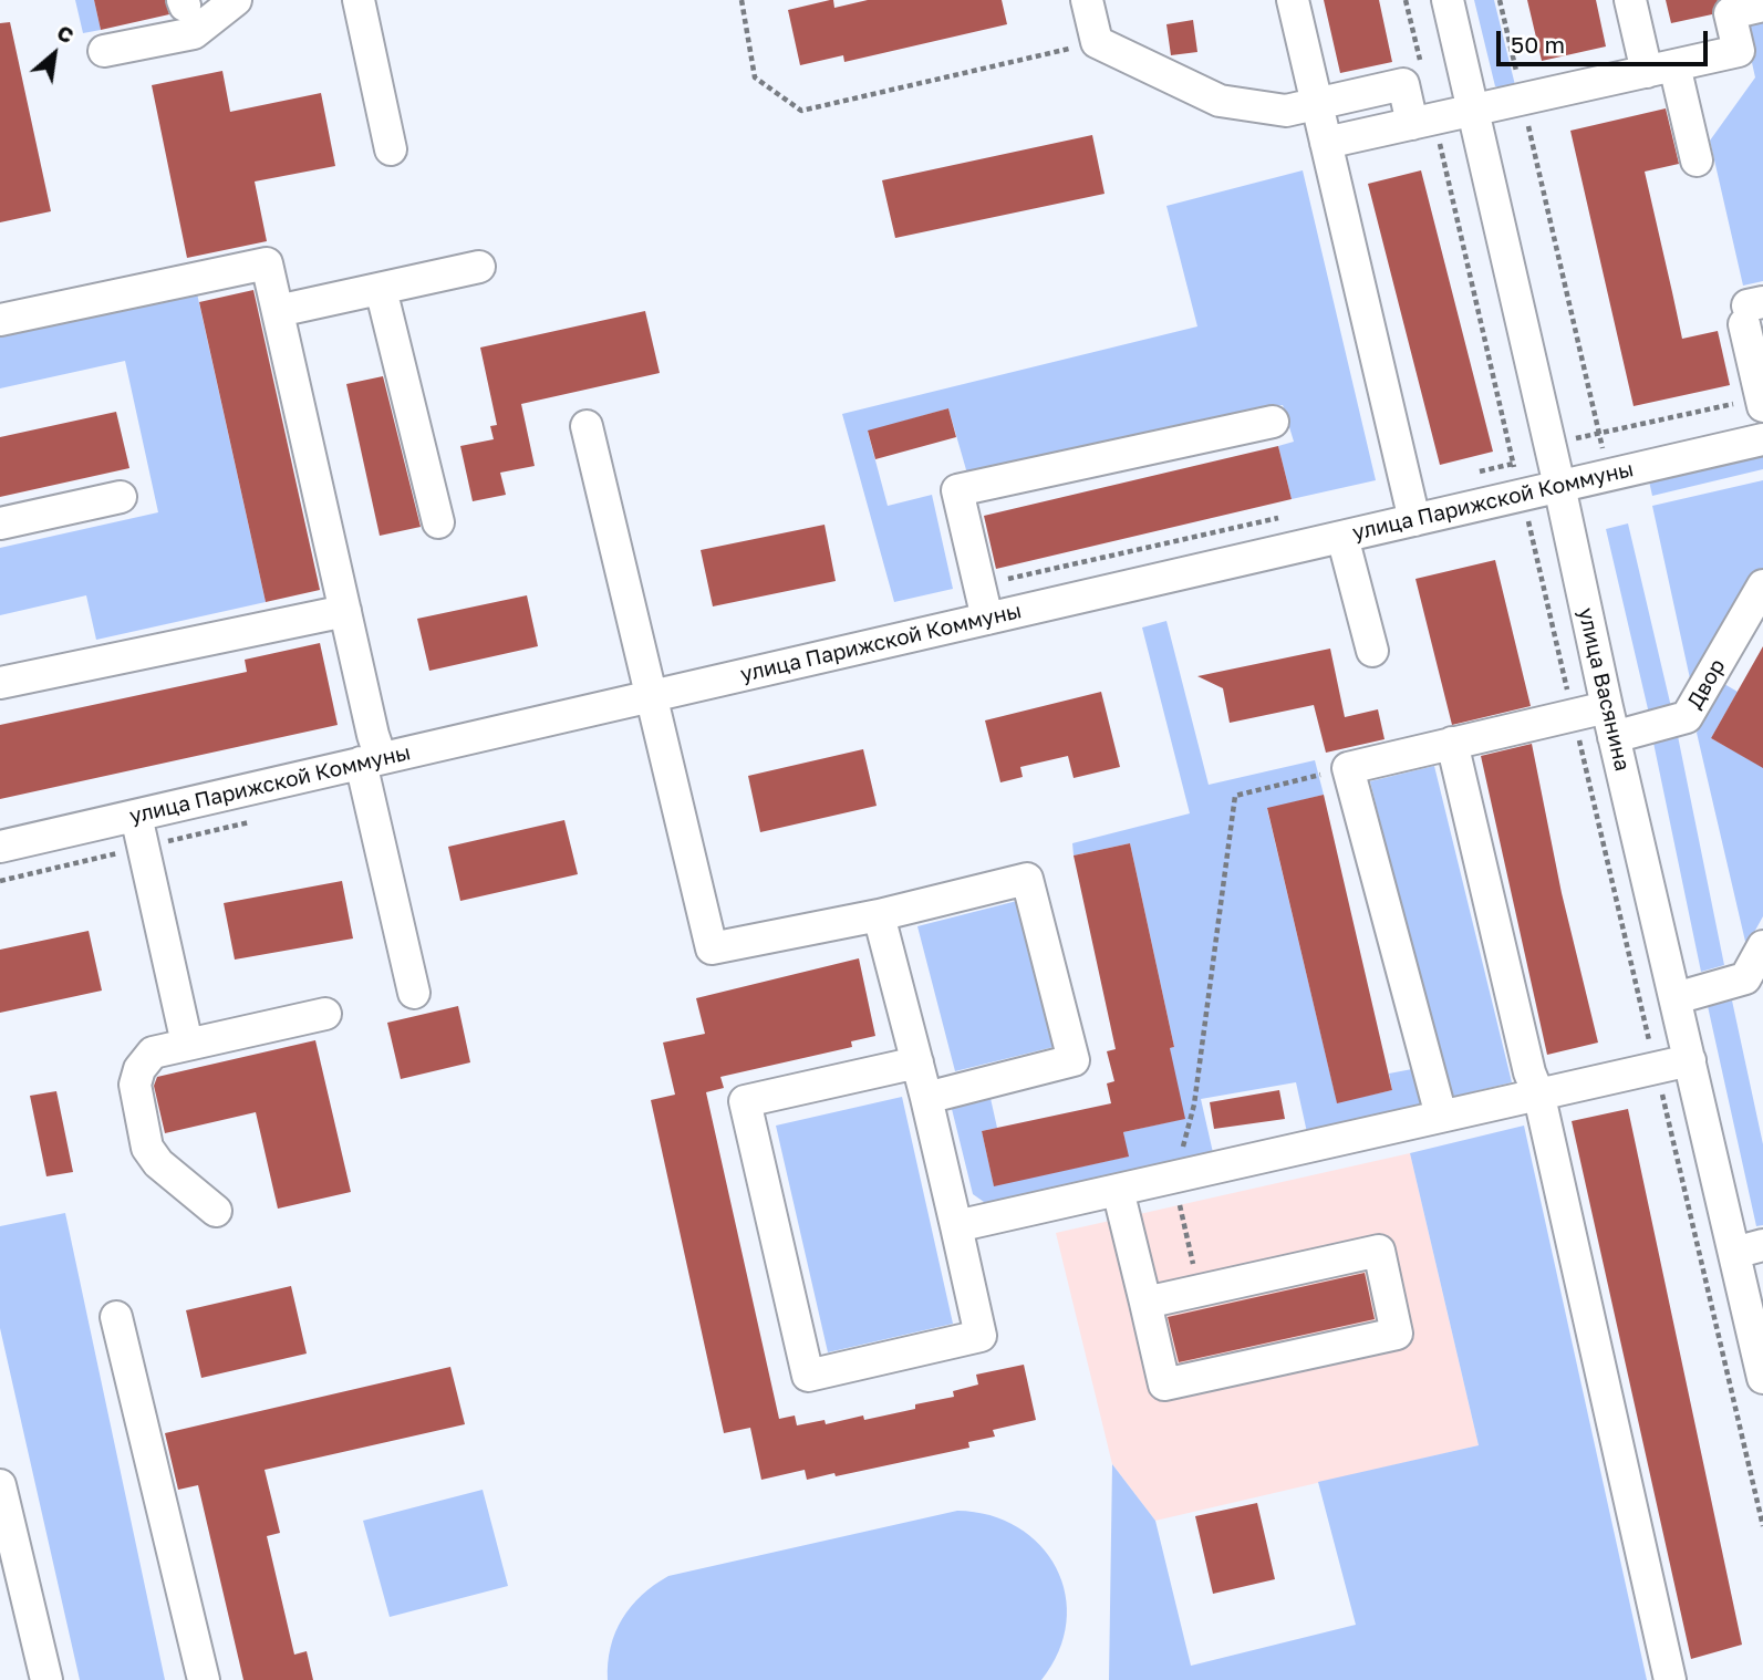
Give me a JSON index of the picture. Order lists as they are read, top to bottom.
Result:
{
  "streets": {
    "street": ["улица Парижской Коммуны", "Двор", "улица Васянина"]
  },
  "crossings": [
    ["улица Парижской Коммуны", "улица Васянина"],
    ["Двор", "улица Васянина"]
  ],
  "scale_bar": "50 m",
  "north": "top right"
}
